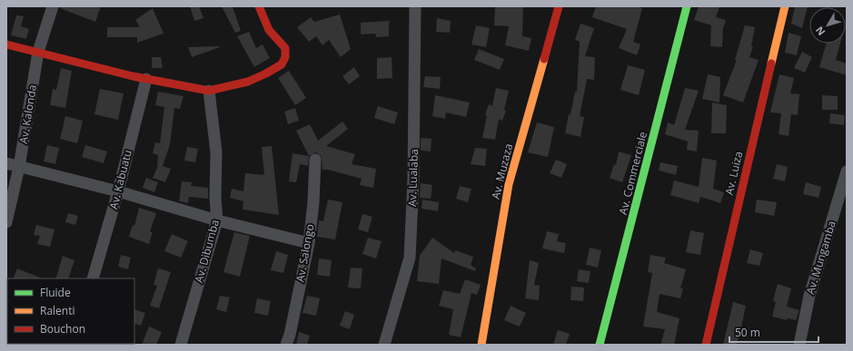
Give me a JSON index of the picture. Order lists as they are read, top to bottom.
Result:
{
  "streets": {
    "street": [
      "Av. Kalonda",
      "Av. Muzaza",
      "Av. Commerciale",
      "Av. Luiza",
      "Av. Lualaba",
      "Av. Kabuatu",
      "Av. Dibumba",
      "Av. Salongo",
      "Av. Mungamba"
    ]
  },
  "legend": ["Fluide", "Ralenti", "Bouchon"],
  "scale_bar": "50 m",
  "north": "bottom left"
}
